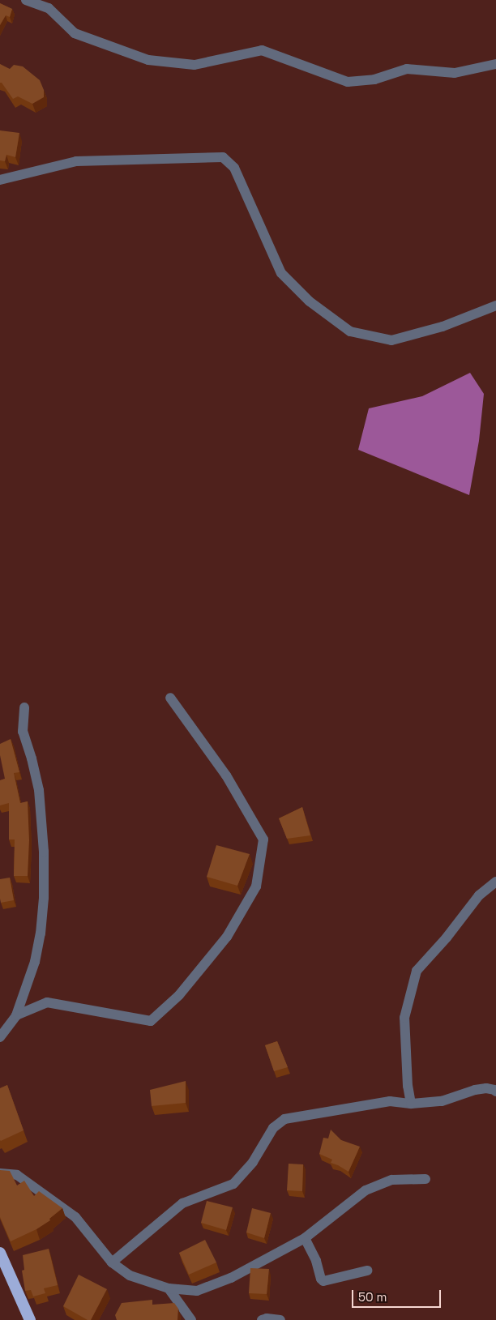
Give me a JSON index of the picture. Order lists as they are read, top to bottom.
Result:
{
  "scale_bar": "50 m"
}
